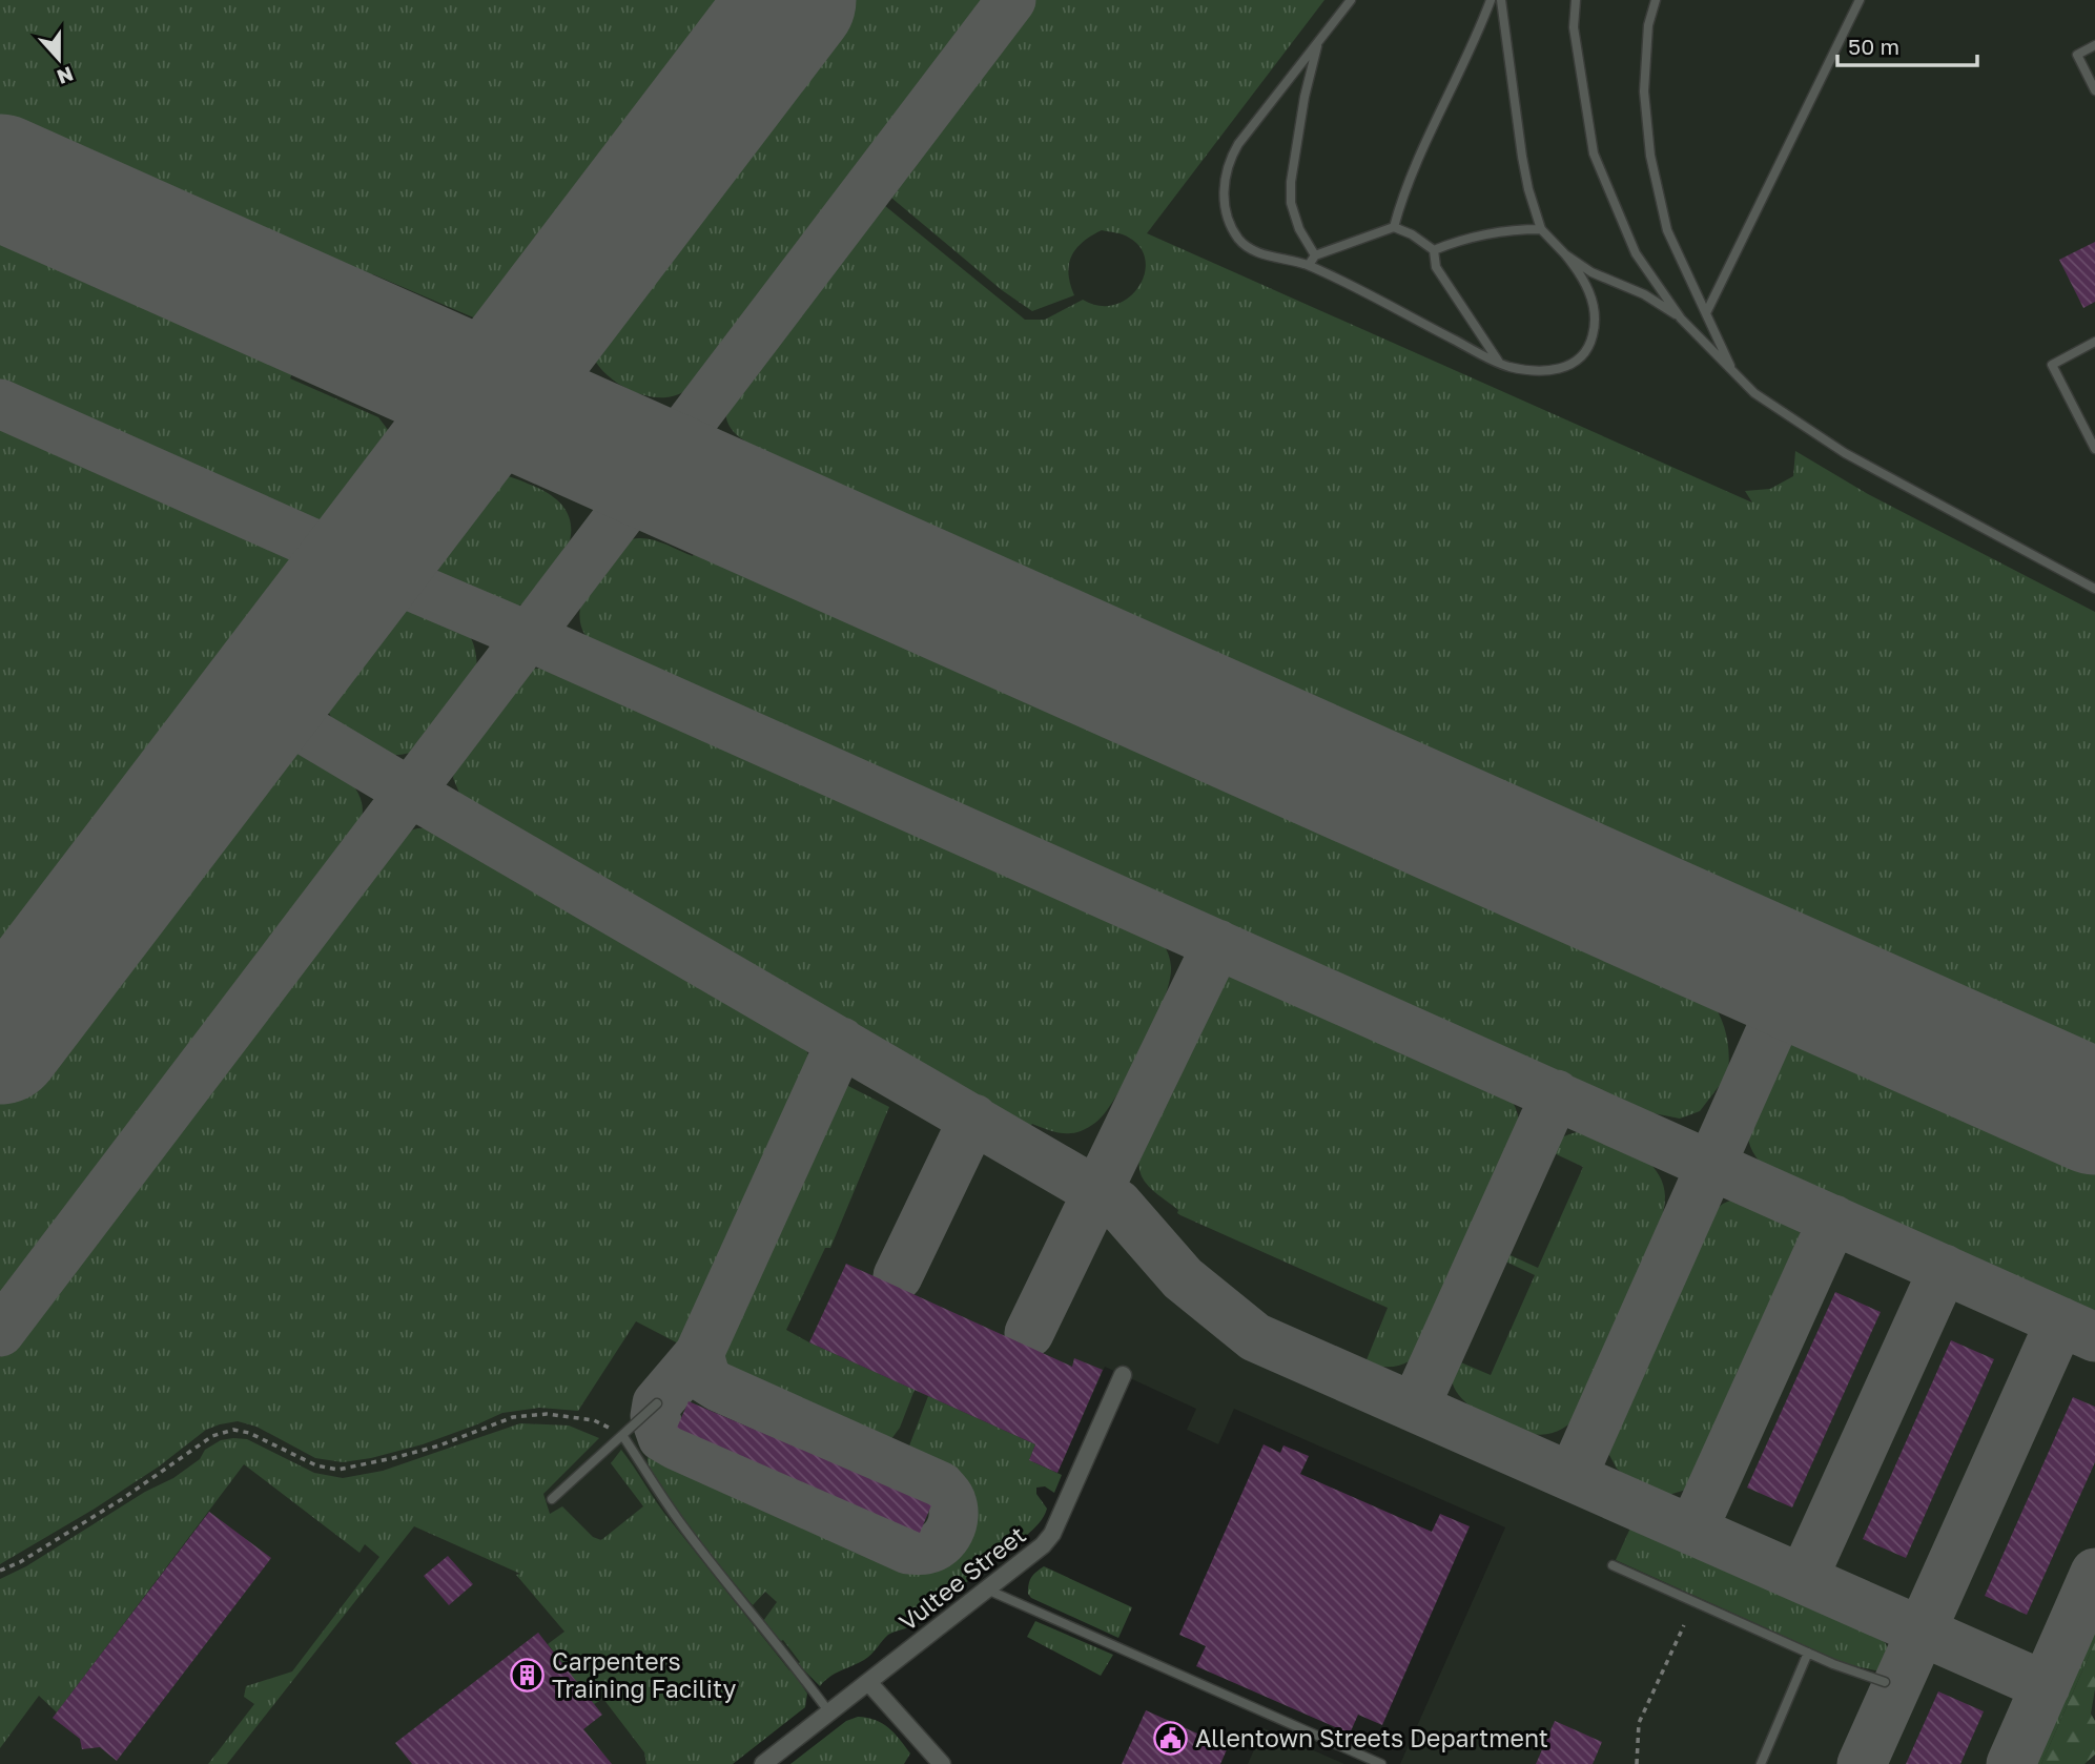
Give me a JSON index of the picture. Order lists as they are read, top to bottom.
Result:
{
  "streets": {
    "street": ["Vultee Street"]
  },
  "places": {
    "building": ["Carpenters Training Facility"],
    "public building": ["Allentown Streets Department"]
  },
  "scale_bar": "50 m",
  "north": "bottom"
}
